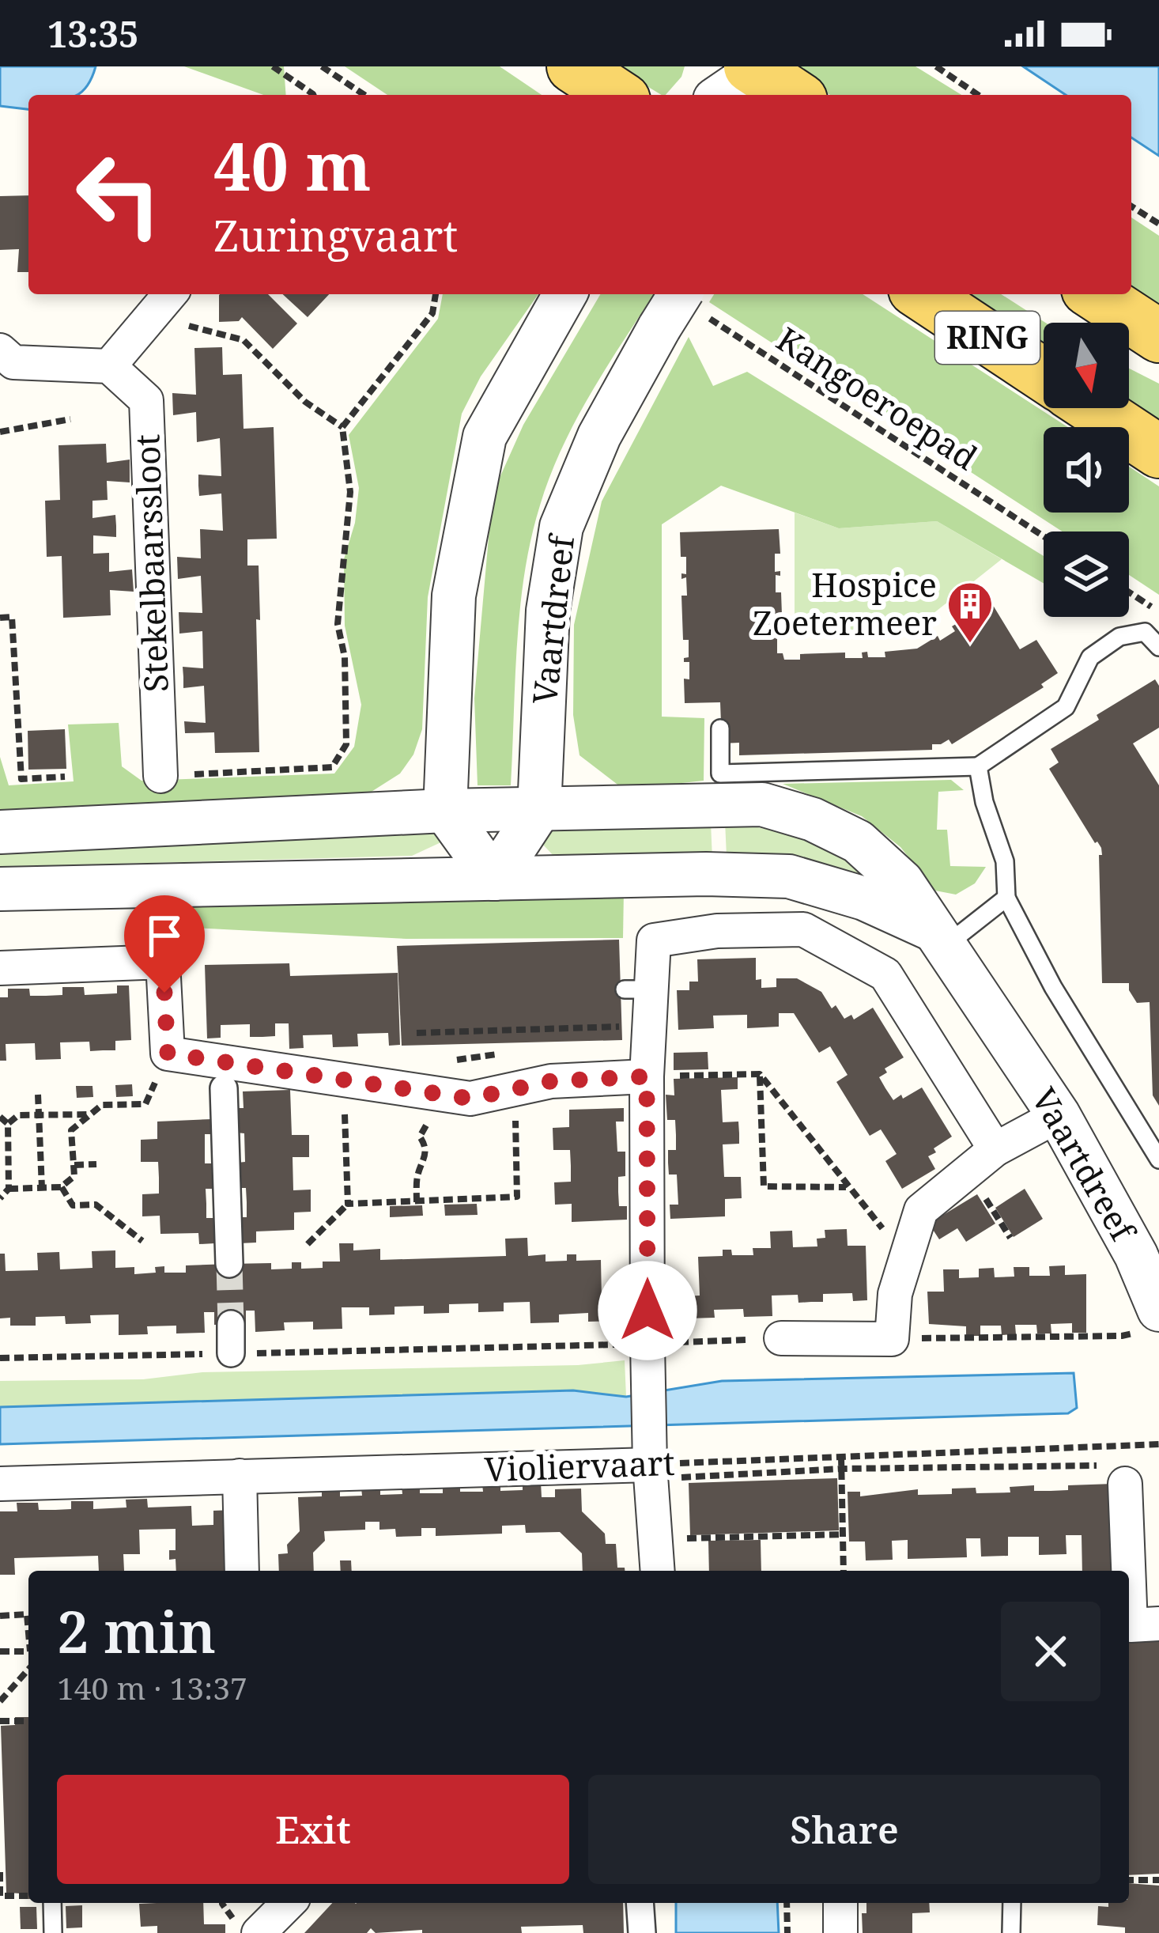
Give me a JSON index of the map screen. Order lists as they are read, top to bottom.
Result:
{
  "streets": {
    "main road": ["RING"],
    "street": ["Stekelbaarssloot", "Vaartdreef", "Violiervaart"],
    "path": ["Kangoeroepad"]
  },
  "crossings": [
    ["Kangoeroepad", "Vaartdreef"]
  ],
  "places": {
    "building": ["Hospice Zoetermeer"]
  },
  "north": "bottom",
  "page": {
    "status": "13:35",
    "turn": ["40 m", "Zuringvaart"],
    "heading": ["2 min", "140 m · 13:37"],
    "buttons": ["Exit", "Share"]
  }
}
